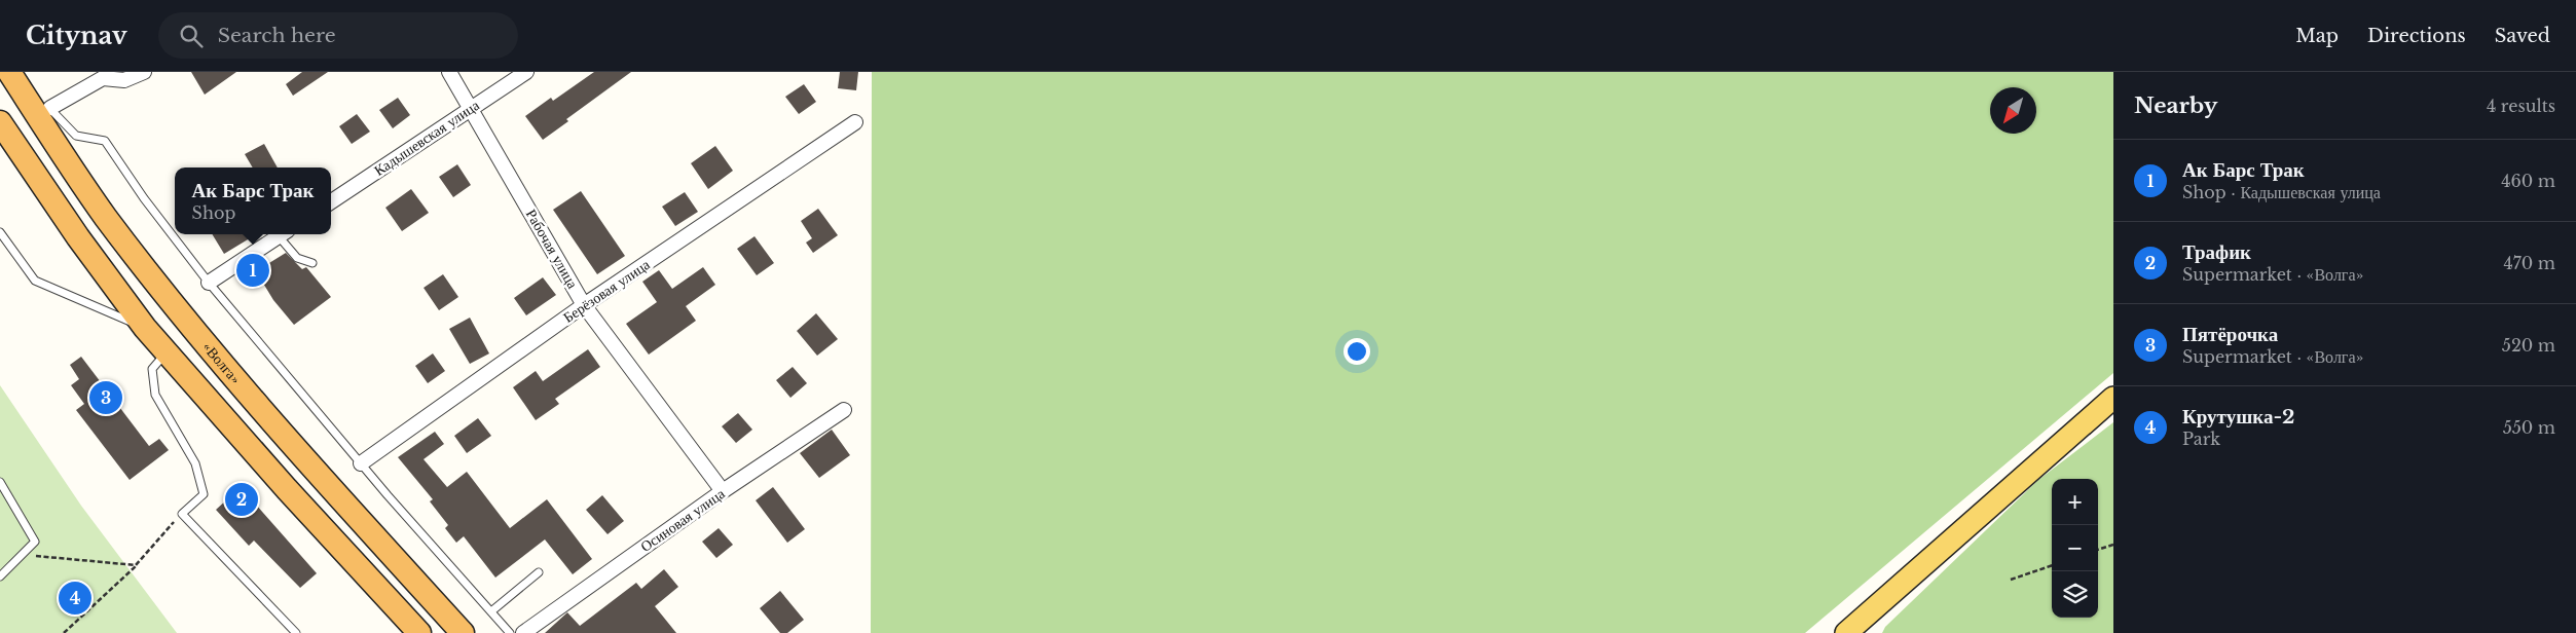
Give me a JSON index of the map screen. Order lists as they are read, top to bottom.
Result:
{
  "streets": {
    "highway": ["«Волга»"],
    "street": [
      "Кадышевская улица",
      "Рабочая улица",
      "Берёзовая улица",
      "Осиновая улица"
    ]
  },
  "crossings": [
    ["Кадышевская улица", "Рабочая улица"],
    ["Рабочая улица", "Берёзовая улица"],
    ["Рабочая улица", "Осиновая улица"]
  ],
  "north": "bottom left",
  "page": {
    "header": "Citynav",
    "search": "Search here",
    "nav": ["Map", "Directions", "Saved"],
    "heading": ["Nearby", "4 results"],
    "list": [
      {
        "mark": "1",
        "name": "Ак Барс Трак",
        "note": "Shop · Кадышевская улица",
        "value": "460 m"
      },
      {
        "mark": "2",
        "name": "Трафик",
        "note": "Supermarket · «Волга»",
        "value": "470 m"
      },
      {
        "mark": "3",
        "name": "Пятёрочка",
        "note": "Supermarket · «Волга»",
        "value": "520 m"
      },
      {
        "mark": "4",
        "name": "Крутушка-2",
        "note": "Park",
        "value": "550 m"
      }
    ],
    "popup": ["Ак Барс Трак", "Shop"],
    "pins": [
      "1",
      "3",
      "2",
      "4"
    ],
    "map_buttons": ["+", "−"]
  }
}
